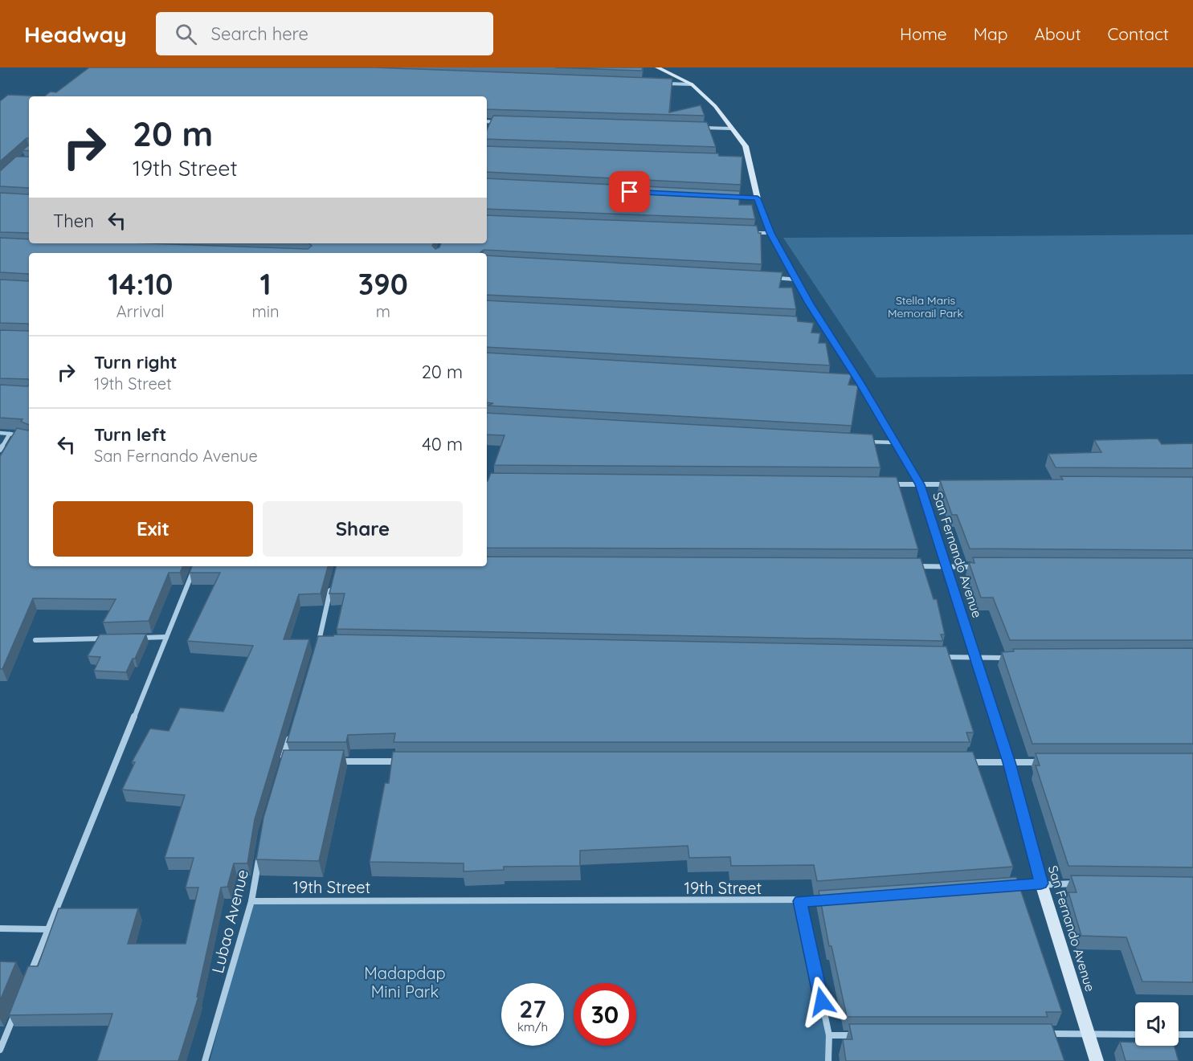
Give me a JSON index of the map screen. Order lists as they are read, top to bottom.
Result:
{
  "streets": {
    "main road": ["San Fernando Avenue"],
    "street": ["19th Street", "Lubao Avenue"]
  },
  "crossings": [
    ["19th Street", "Lubao Avenue"]
  ],
  "parks": ["Stella Maris Memorail Park", "Madapdap Mini Park"],
  "page": {
    "header": "Headway",
    "search": "Search here",
    "nav": [
      "Home",
      "Map",
      "About",
      "Contact"
    ],
    "turn": ["20 m", "19th Street"],
    "then": "Then",
    "eta": [
      "14:10",
      "Arrival",
      "1",
      "min",
      "390",
      "m"
    ],
    "list": [
      {
        "name": "Turn right",
        "note": "19th Street",
        "value": "20 m"
      },
      {
        "name": "Turn left",
        "note": "San Fernando Avenue",
        "value": "40 m"
      }
    ],
    "buttons": ["Exit", "Share"],
    "speed": "27 km/h",
    "limit": "30"
  }
}
